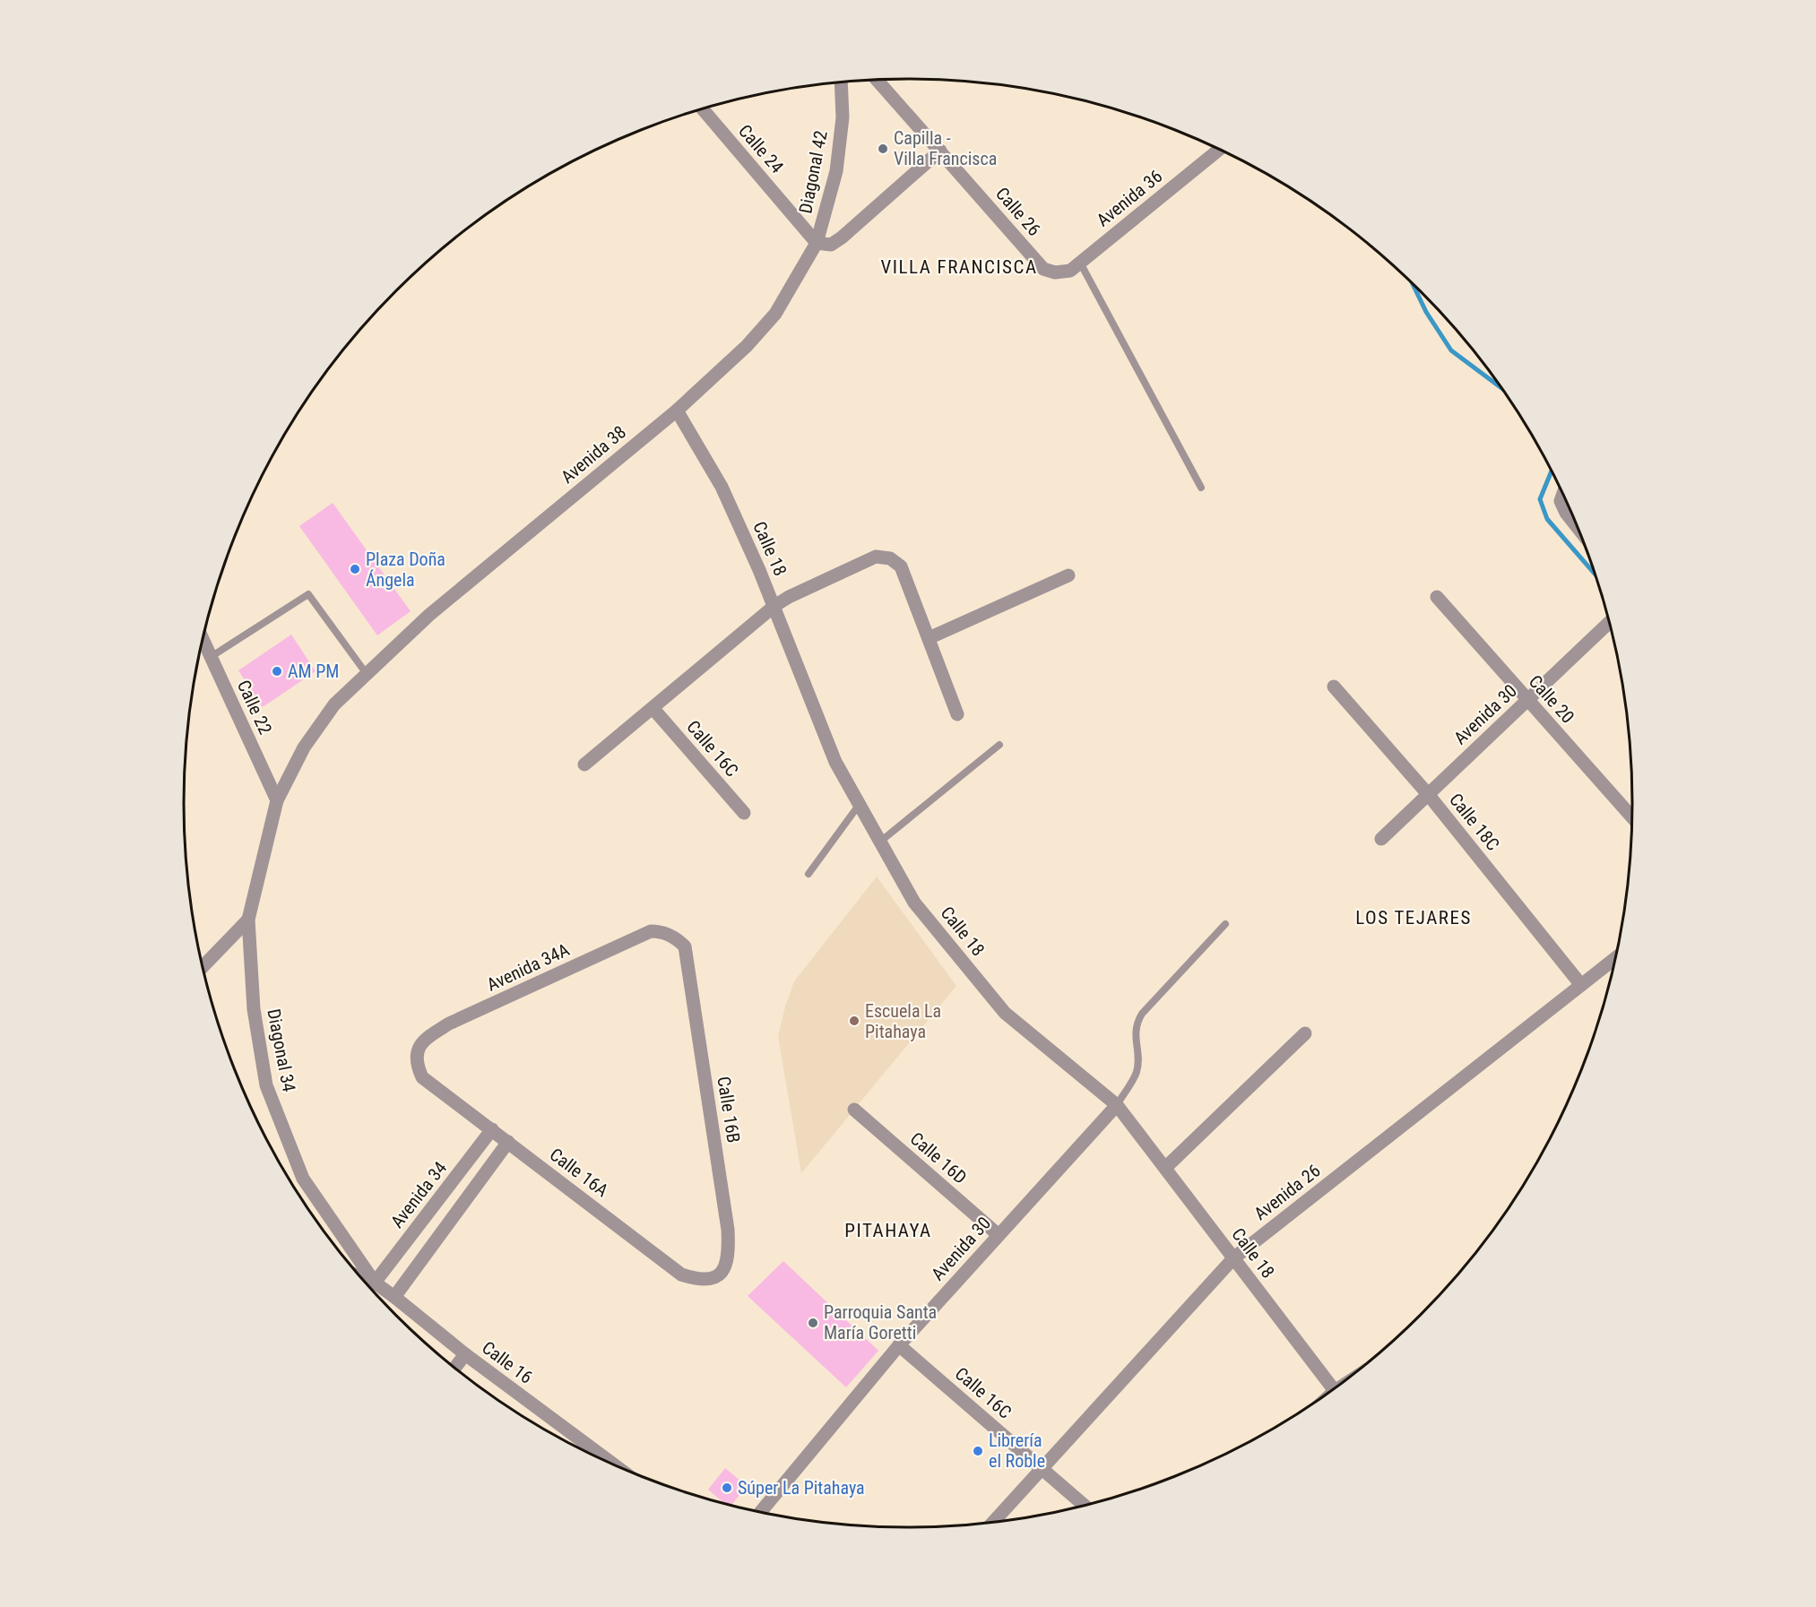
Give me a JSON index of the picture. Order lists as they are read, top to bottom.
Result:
{
  "streets": {
    "street": [
      "Calle 24",
      "Diagonal 42",
      "Avenida 36",
      "Calle 26",
      "Avenida 38",
      "Calle 18",
      "Calle 20",
      "Calle 22",
      "Avenida 30",
      "Calle 16C",
      "Calle 18C",
      "Avenida 34A",
      "Diagonal 34",
      "Calle 16B",
      "Calle 16D",
      "Calle 16A",
      "Avenida 26",
      "Avenida 34",
      "Calle 16"
    ]
  },
  "crossings": [
    ["Calle 24", "Diagonal 42"],
    ["Calle 24", "Avenida 38"],
    ["Diagonal 42", "Avenida 38"],
    ["Avenida 36", "Calle 26"],
    ["Avenida 38", "Calle 18"],
    ["Avenida 38", "Calle 22"],
    ["Avenida 38", "Diagonal 34"],
    ["Calle 18", "Avenida 30"],
    ["Calle 18", "Avenida 26"],
    ["Calle 20", "Avenida 30"],
    ["Calle 22", "Diagonal 34"],
    ["Avenida 30", "Calle 16C"],
    ["Avenida 30", "Calle 18C"],
    ["Avenida 30", "Calle 16D"],
    ["Calle 16C", "Avenida 26"],
    ["Calle 18C", "Avenida 26"],
    ["Avenida 34A", "Calle 16B"],
    ["Avenida 34A", "Calle 16A"],
    ["Diagonal 34", "Avenida 34"],
    ["Diagonal 34", "Calle 16"],
    ["Calle 16B", "Calle 16A"],
    ["Calle 16A", "Avenida 34"],
    ["Avenida 34", "Calle 16"]
  ],
  "districts": ["VILLA FRANCISCA", "LOS TEJARES", "PITAHAYA"],
  "places": [
    "Capilla - Villa Francisca",
    "Plaza Doña Ángela",
    "AM PM",
    "Escuela La Pitahaya",
    "Parroquia Santa María Goretti",
    "Librería el Roble",
    "Súper La Pitahaya"
  ]
}
